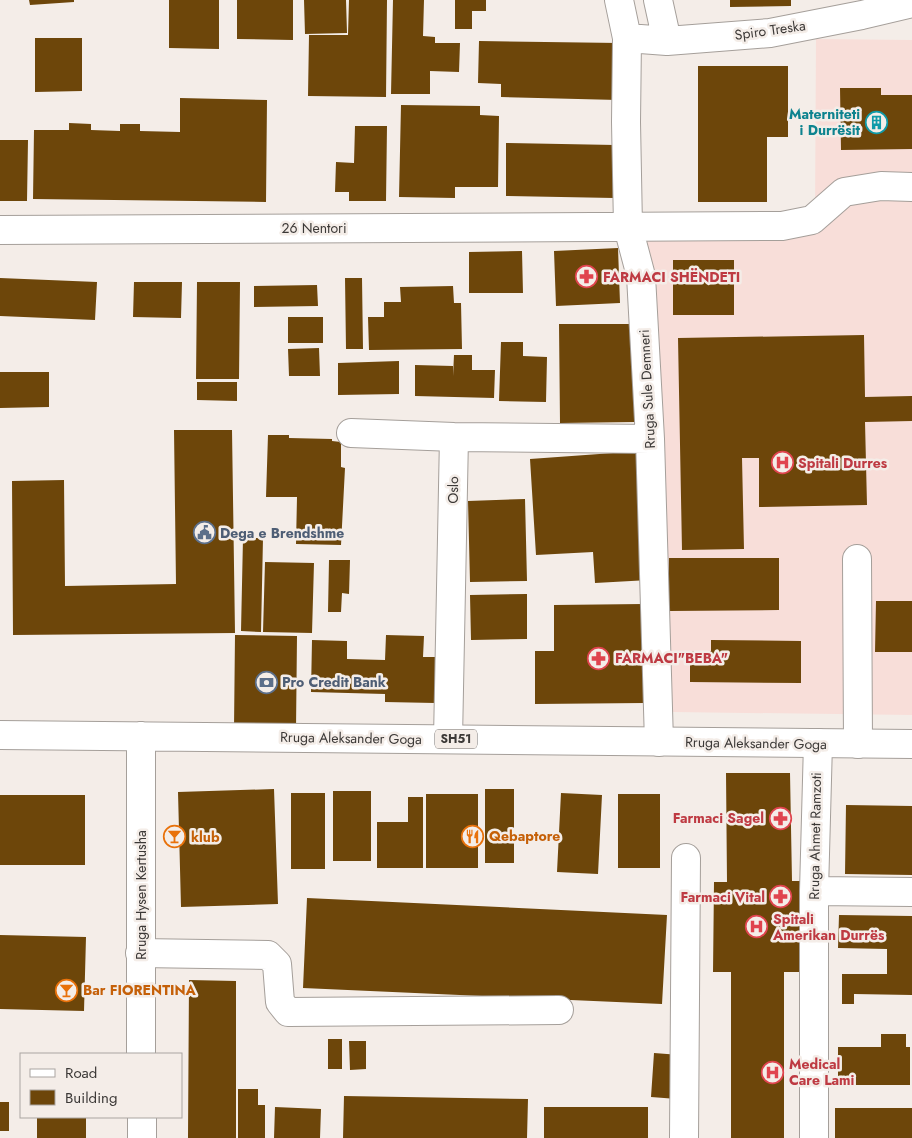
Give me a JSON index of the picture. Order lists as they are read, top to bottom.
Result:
{
  "streets": {
    "street": [
      "Spiro Treska",
      "26 Nentori",
      "Rruga Sule Demneri",
      "Oslo",
      "Rruga Aleksander Goga",
      "SH51",
      "Rruga Ahmet Ramzoti",
      "Rruga Hysen Kertusha"
    ]
  },
  "crossings": [
    ["Spiro Treska", "Rruga Sule Demneri"],
    ["26 Nentori", "Rruga Sule Demneri"],
    ["Rruga Sule Demneri", "Rruga Aleksander Goga"],
    ["Oslo", "Rruga Aleksander Goga"],
    ["Rruga Aleksander Goga", "Rruga Ahmet Ramzoti"],
    ["Rruga Aleksander Goga", "Rruga Hysen Kertusha"]
  ],
  "places": {
    "building": ["Materniteti i Durrësit"],
    "pharmacy": [
      "FARMACI SHËNDETI",
      "FARMACI\"BEBA\"",
      "Farmaci Sagel",
      "Farmaci Vital"
    ],
    "hospital": ["Spitali Durres", "Spitali Amerikan Durrës", "Medical Care Lami"],
    "public building": ["Dega e Brendshme"],
    "bank": ["Pro Credit Bank"],
    "restaurant": ["Qebaptore"],
    "bar": ["klub", "Bar FIORENTINA"]
  },
  "legend": ["Road", "Building"]
}
